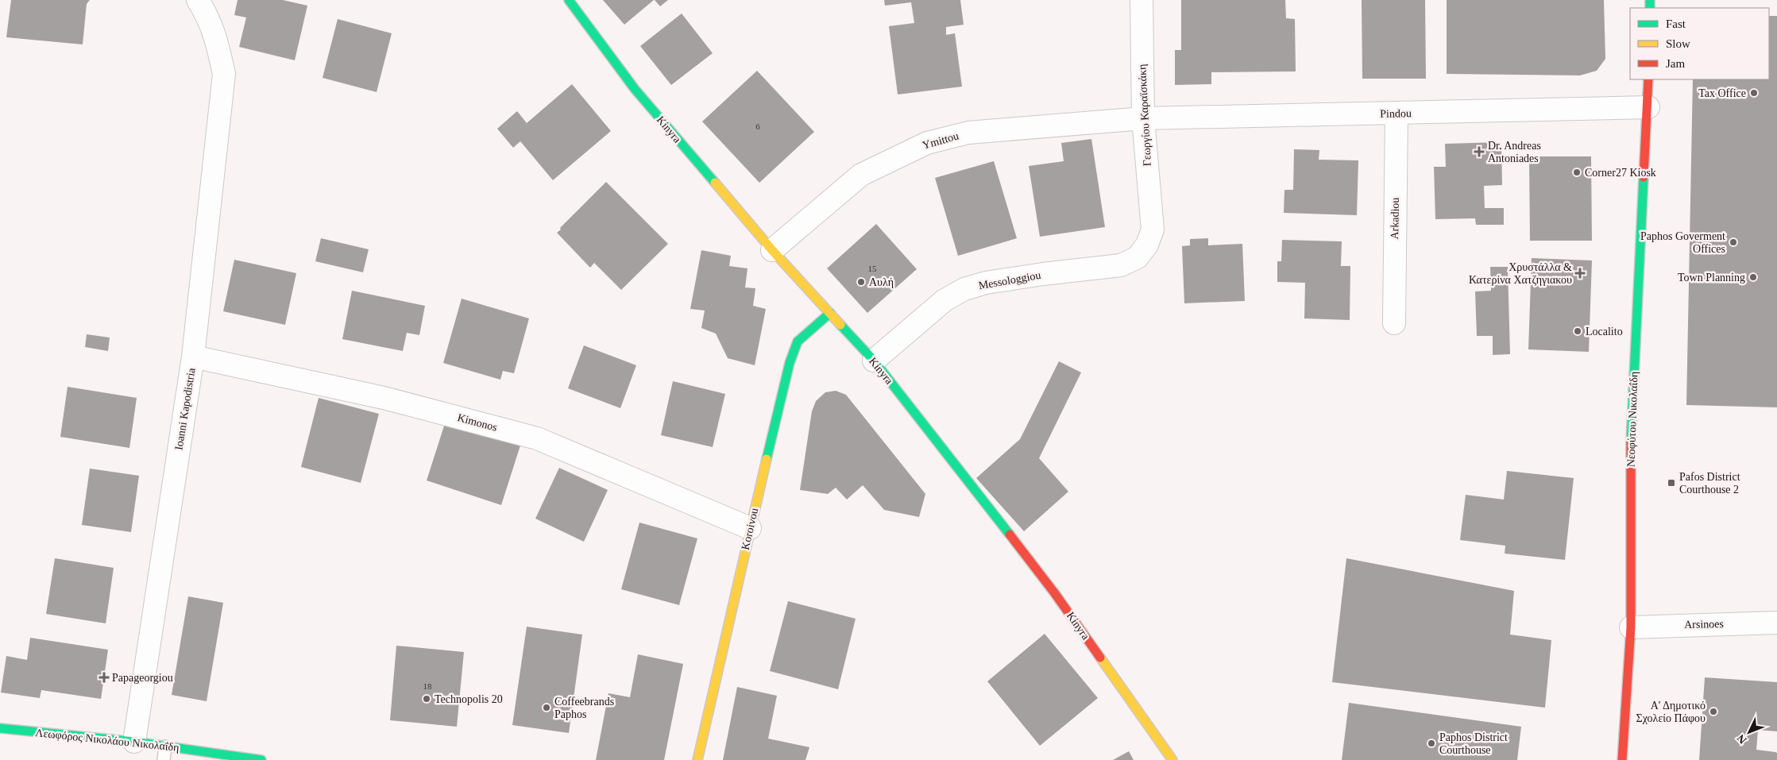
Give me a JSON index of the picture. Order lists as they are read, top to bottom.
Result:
{
  "streets": {
    "street": [
      "Pindou",
      "Γεωργίου Καραϊσκάκη",
      "Kinyra",
      "Ymittou",
      "Arkadiou",
      "Messologgiou",
      "Ioanni Kapodistria",
      "Νεοφύτου Νικολαΐδη",
      "Kimonos",
      "Koroivou",
      "Arsinoes",
      "Λεωφόρος Νικολάου Νικολαΐδη"
    ]
  },
  "crossings": [
    ["Pindou", "Γεωργίου Καραϊσκάκη"],
    ["Pindou", "Ymittou"],
    ["Pindou", "Arkadiou"],
    ["Pindou", "Νεοφύτου Νικολαΐδη"],
    ["Γεωργίου Καραϊσκάκη", "Ymittou"],
    ["Γεωργίου Καραϊσκάκη", "Messologgiou"],
    ["Kinyra", "Ymittou"],
    ["Kinyra", "Messologgiou"],
    ["Kinyra", "Koroivou"],
    ["Ioanni Kapodistria", "Kimonos"],
    ["Ioanni Kapodistria", "Λεωφόρος Νικολάου Νικολαΐδη"],
    ["Νεοφύτου Νικολαΐδη", "Arsinoes"],
    ["Kimonos", "Koroivou"]
  ],
  "places": {
    "other": [
      "Tax Office",
      "Corner27 Kiosk",
      "Paphos Goverment Offices",
      "Town Planning",
      "Αυλή",
      "Localito",
      "Technopolis 20",
      "Coffeebrands Paphos",
      "Α' Δημοτικό Σχολείο Πάφου",
      "Paphos District Courthouse"
    ],
    "health": ["Dr. Andreas Antoniades", "Χρυστάλλα & Κατερίνα Χατζηγιακου", "Papageorgiou"],
    "transit": ["Pafos District Courthouse 2"]
  },
  "house_numbers": ["6", "15", "18"],
  "legend": ["Fast", "Slow", "Jam"],
  "north": "bottom left"
}
